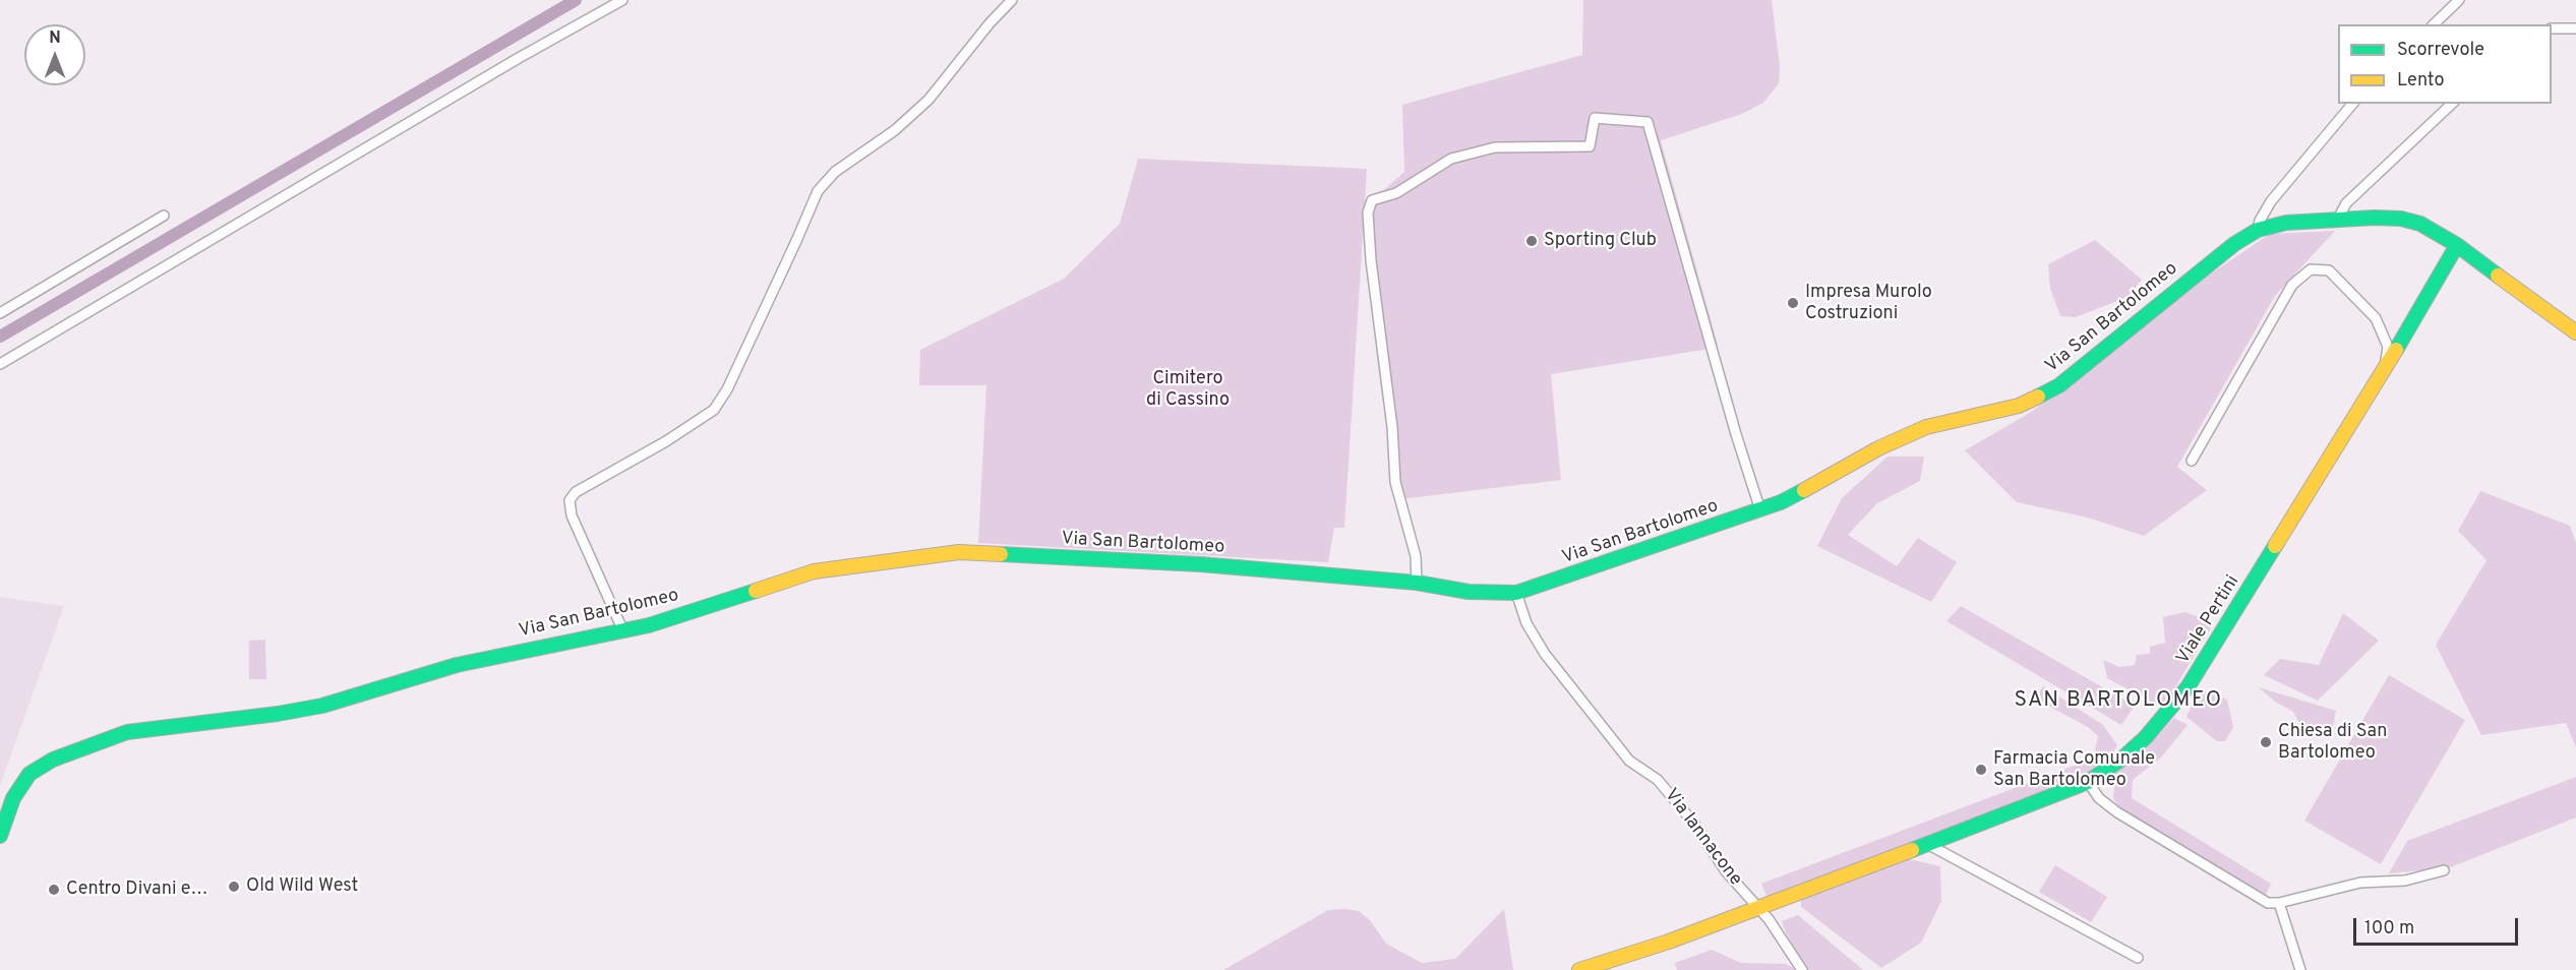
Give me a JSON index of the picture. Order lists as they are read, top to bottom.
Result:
{
  "streets": {
    "street": ["Via San Bartolomeo", "Viale Pertini", "Via Iannacone"]
  },
  "crossings": [
    ["Via San Bartolomeo", "Viale Pertini"],
    ["Via San Bartolomeo", "Via Iannacone"],
    ["Viale Pertini", "Via Iannacone"]
  ],
  "districts": ["SAN BARTOLOMEO"],
  "parks": ["Cimitero di Cassino"],
  "places": [
    "Sporting Club",
    "Impresa Murolo Costruzioni",
    "Chiesa di San Bartolomeo",
    "Farmacia Comunale San Bartolomeo",
    "Old Wild West",
    "Centro Divani e…"
  ],
  "legend": ["Scorrevole", "Lento"],
  "scale_bar": "100 m",
  "north": "top"
}
